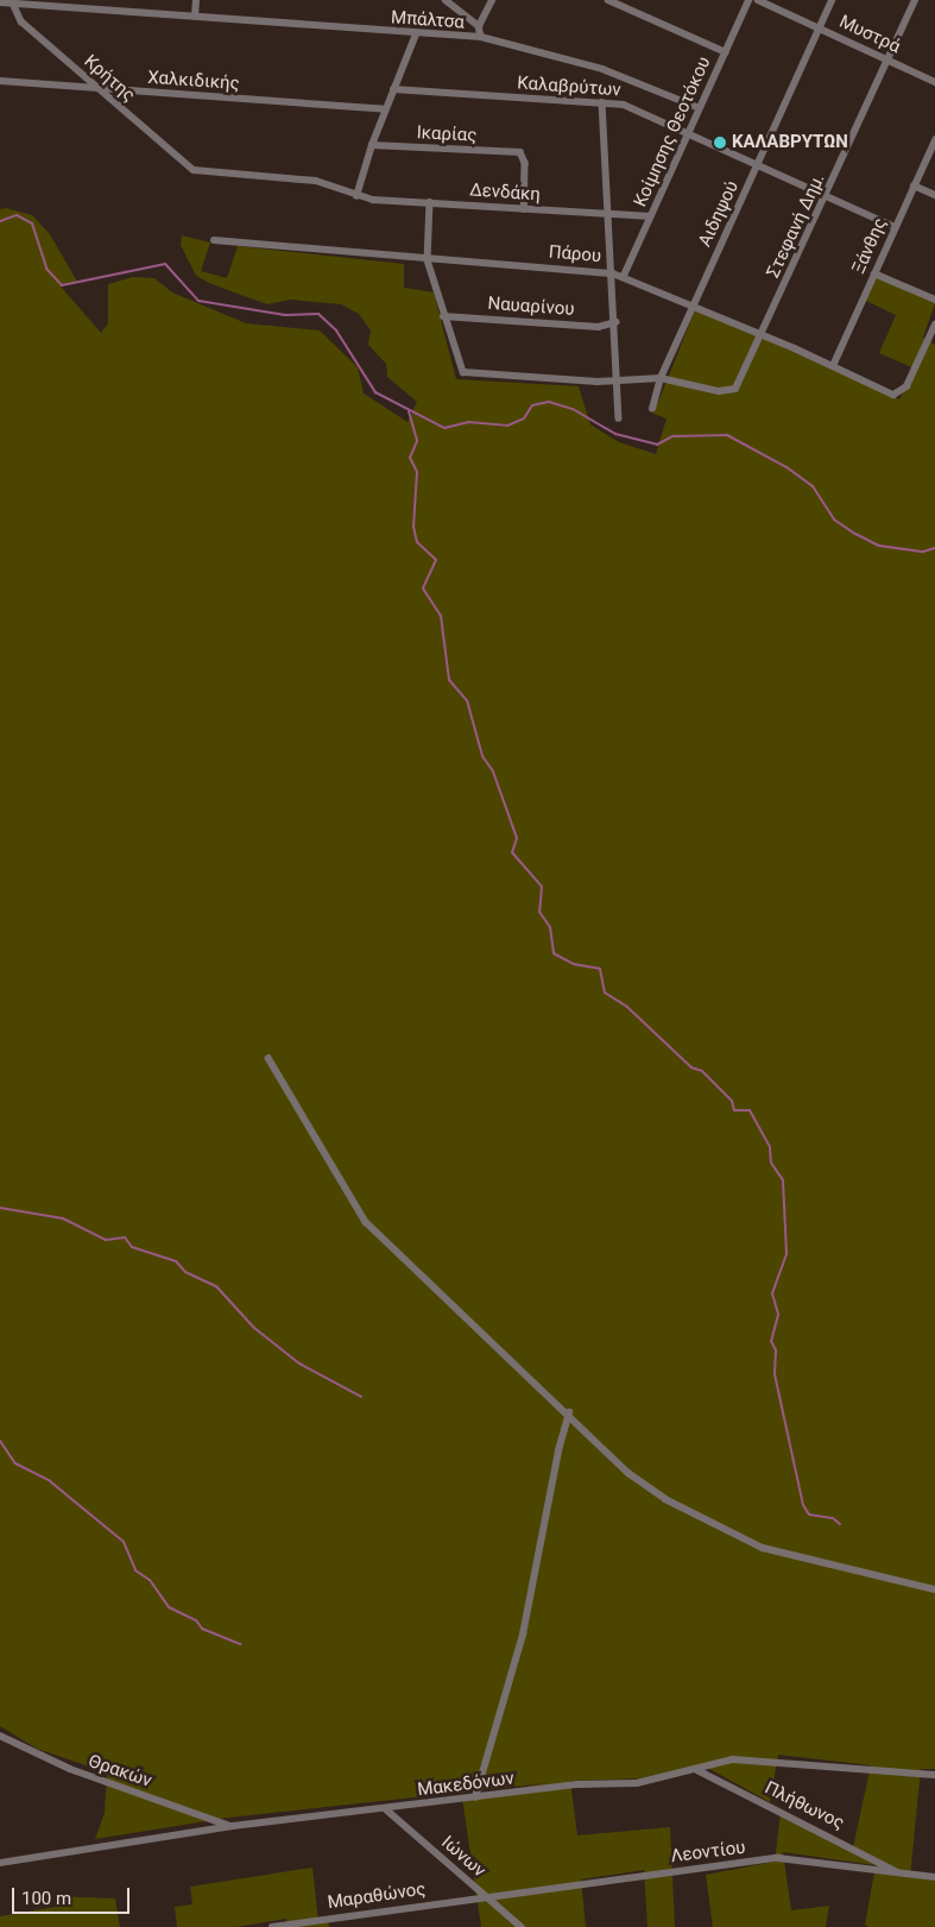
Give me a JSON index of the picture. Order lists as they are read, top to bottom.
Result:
{
  "streets": {
    "street": [
      "Μπάλτσα",
      "Μυστρά",
      "Κρήτης",
      "Χαλκιδικής",
      "Καλαβρύτων",
      "Κοίμησης Θεοτόκου",
      "Ικαρίας",
      "Δενδάκη",
      "Αιδηψού",
      "Στεφανή Δημ.",
      "Ξάνθης",
      "Πάρου",
      "Ναυαρίνου",
      "Θρακών",
      "Μακεδόνων",
      "Πλήθωνος",
      "Λεοντίου",
      "Ιώνων",
      "Μαραθώνος"
    ]
  },
  "crossings": [
    ["Μπάλτσα", "Κρήτης"],
    ["Μπάλτσα", "Κοίμησης Θεοτόκου"],
    ["Μυστρά", "Αιδηψού"],
    ["Μυστρά", "Στεφανή Δημ."],
    ["Κρήτης", "Χαλκιδικής"],
    ["Κρήτης", "Δενδάκη"],
    ["Καλαβρύτων", "Κοίμησης Θεοτόκου"],
    ["Καλαβρύτων", "Αιδηψού"],
    ["Καλαβρύτων", "Στεφανή Δημ."],
    ["Καλαβρύτων", "Ξάνθης"],
    ["Κοίμησης Θεοτόκου", "Δενδάκη"],
    ["Κοίμησης Θεοτόκου", "Πάρου"],
    ["Ικαρίας", "Δενδάκη"],
    ["Αιδηψού", "Στεφανή Δημ."],
    ["Αιδηψού", "Πάρου"],
    ["Στεφανή Δημ.", "Πάρου"],
    ["Ξάνθης", "Πάρου"],
    ["Θρακών", "Μακεδόνων"],
    ["Μακεδόνων", "Πλήθωνος"],
    ["Μακεδόνων", "Ιώνων"],
    ["Πλήθωνος", "Λεοντίου"],
    ["Λεοντίου", "Ιώνων"],
    ["Λεοντίου", "Μαραθώνος"],
    ["Ιώνων", "Μαραθώνος"]
  ],
  "places": ["ΚΑΛΑΒΡΥΤΩΝ"],
  "scale_bar": "100 m"
}
